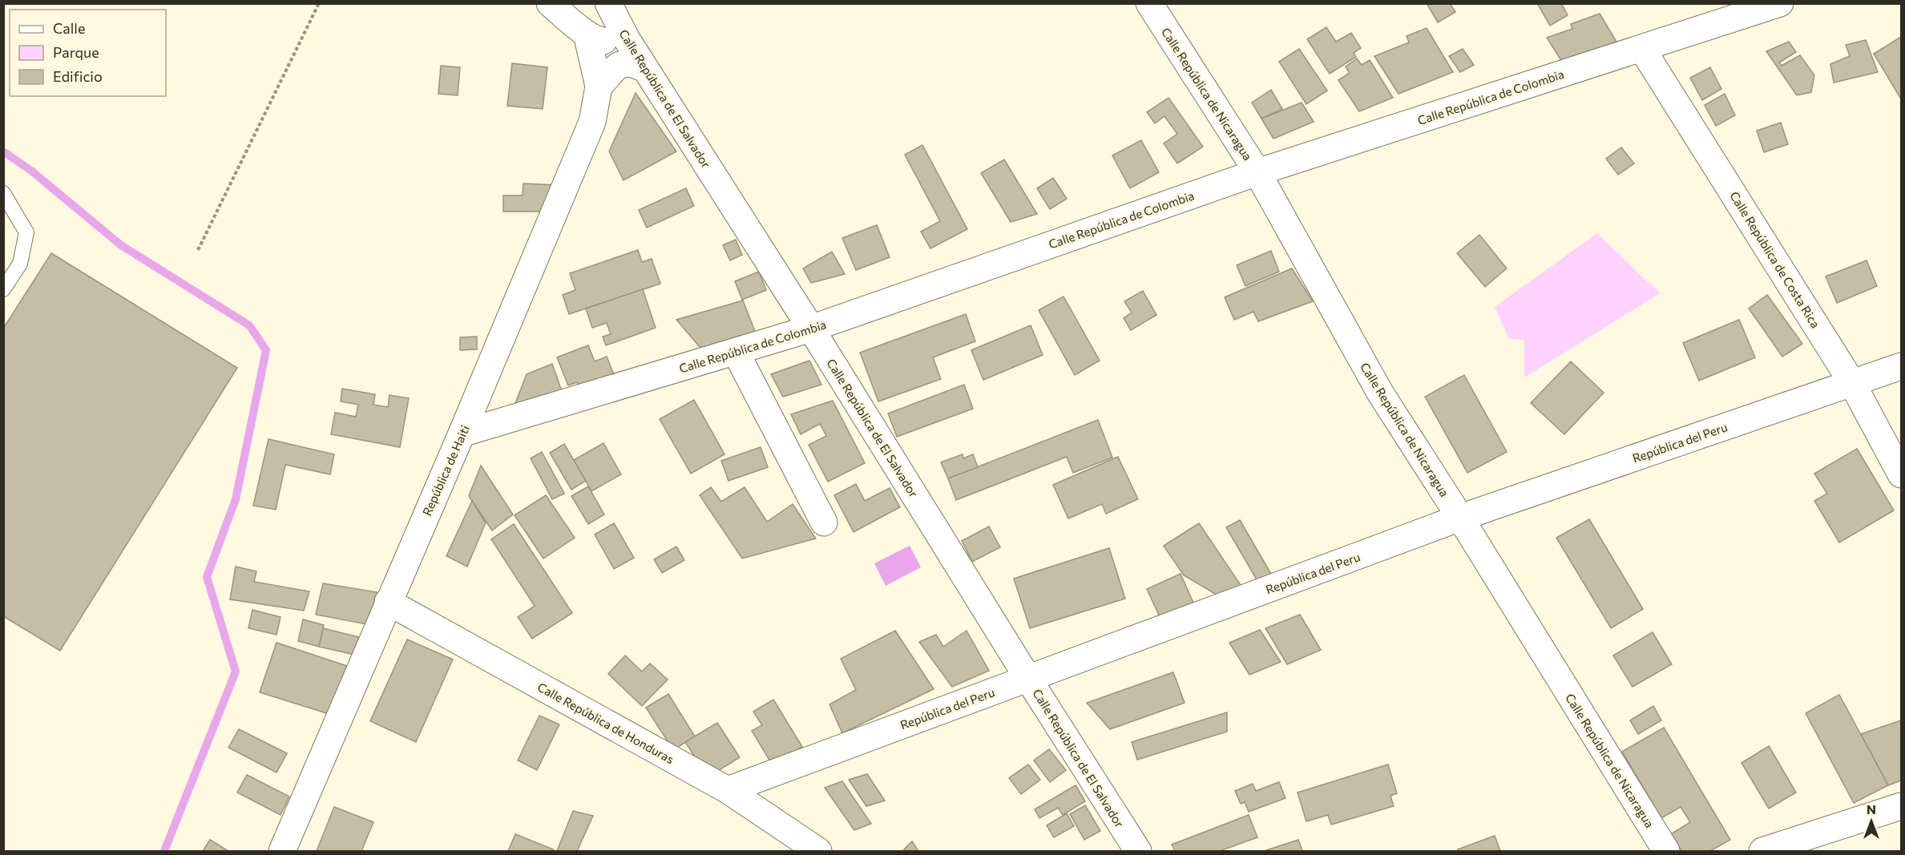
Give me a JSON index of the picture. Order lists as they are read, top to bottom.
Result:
{
  "streets": {
    "street": [
      "Calle República de Nicaragua",
      "Calle República de Colombia",
      "Calle República de El Salvador",
      "Calle República de Costa Rica",
      "República del Peru",
      "República de Haiti",
      "Calle República de Honduras"
    ]
  },
  "crossings": [
    ["Calle República de Nicaragua", "Calle República de Colombia"],
    ["Calle República de Nicaragua", "República del Peru"],
    ["Calle República de Colombia", "Calle República de El Salvador"],
    ["Calle República de Colombia", "Calle República de Costa Rica"],
    ["Calle República de Colombia", "República de Haiti"],
    ["Calle República de El Salvador", "República del Peru"],
    ["Calle República de Costa Rica", "República del Peru"],
    ["República del Peru", "Calle República de Honduras"],
    ["República de Haiti", "Calle República de Honduras"]
  ],
  "legend": ["Calle", "Parque", "Edificio"],
  "north": "top"
}
